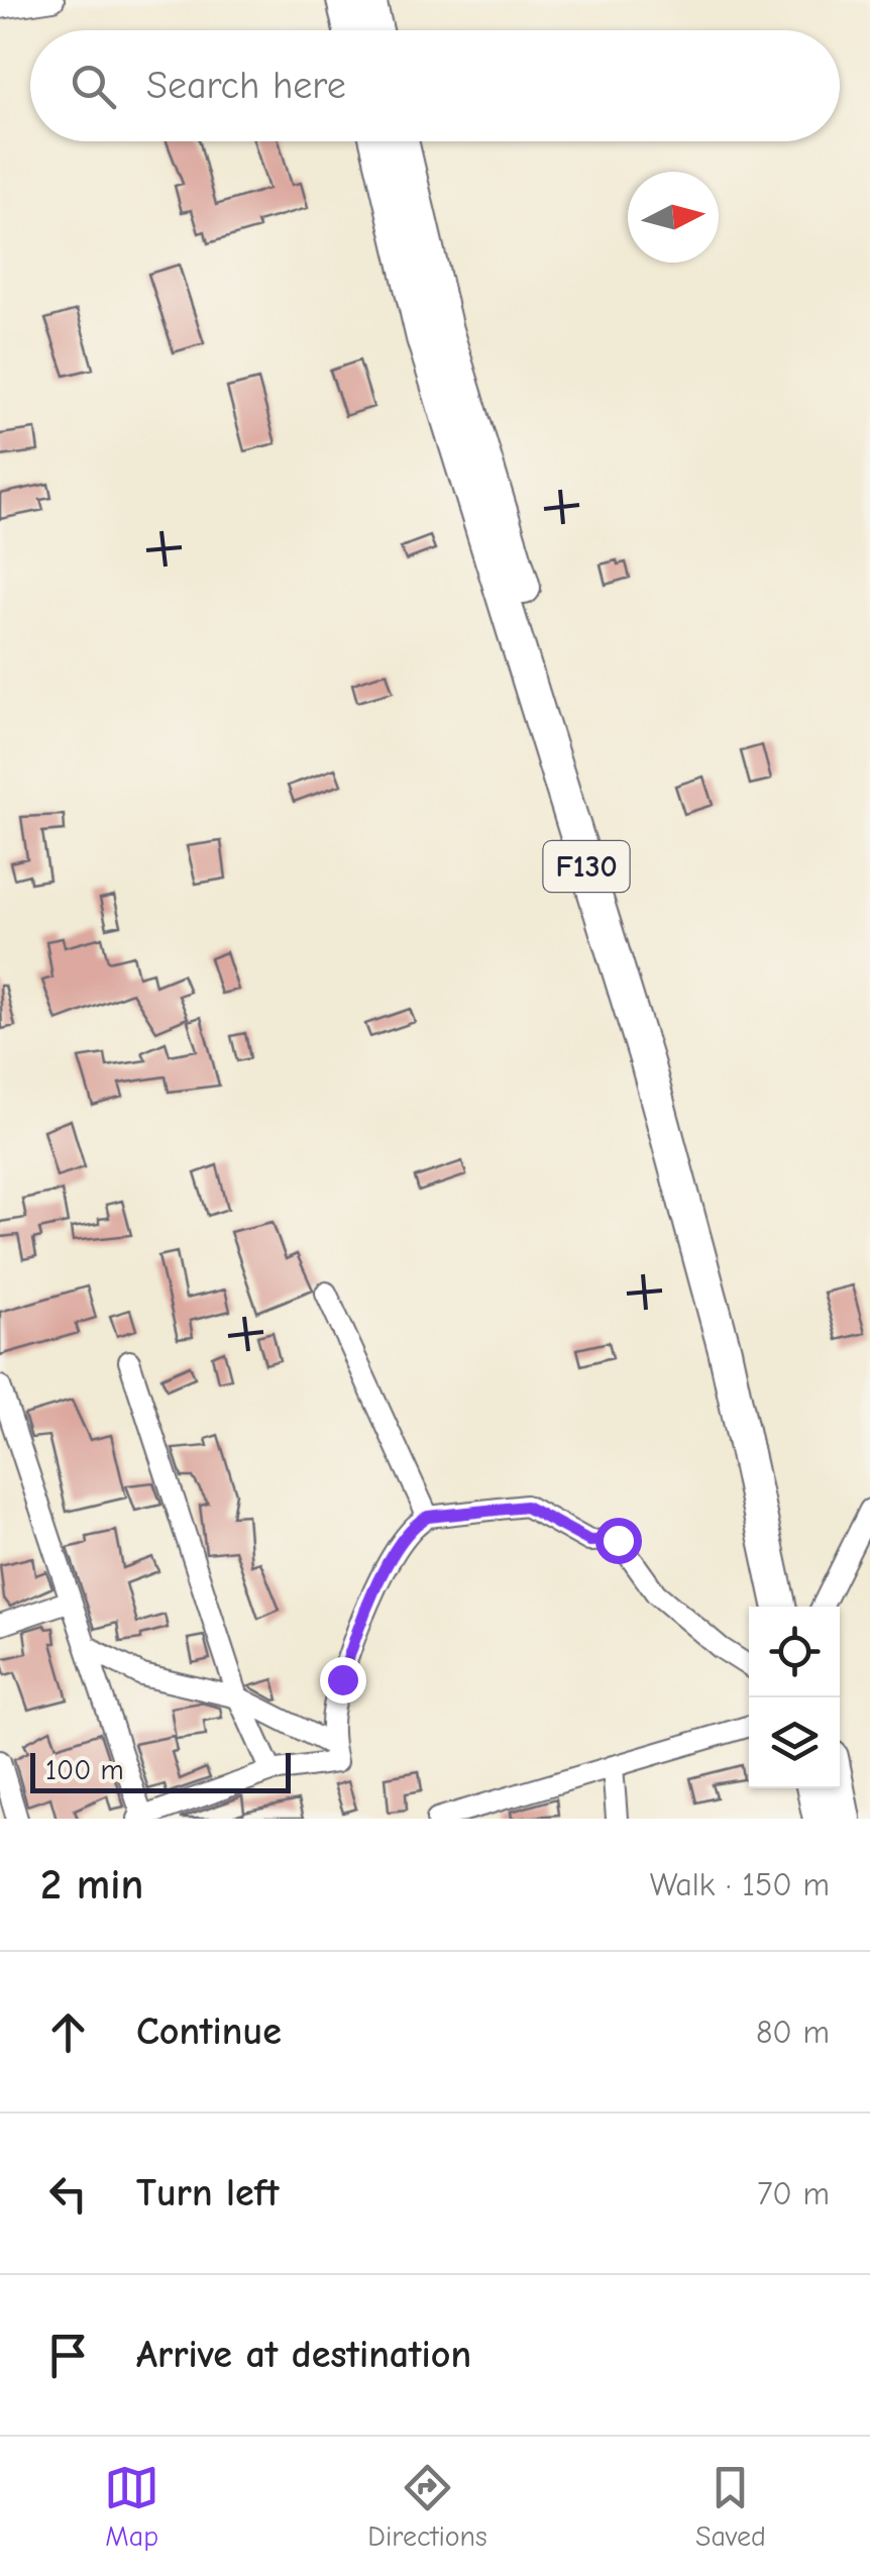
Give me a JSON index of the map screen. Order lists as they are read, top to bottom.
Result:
{
  "streets": {
    "main road": ["F130"]
  },
  "scale_bar": "100 m",
  "north": "right",
  "page": {
    "search": "Search here",
    "scale": "100 m",
    "heading": ["2 min", "Walk · 150 m"],
    "list": [
      ["Continue", "80 m"],
      ["Turn left", "70 m"],
      "Arrive at destination"
    ],
    "nav": ["Map", "Directions", "Saved"]
  }
}
